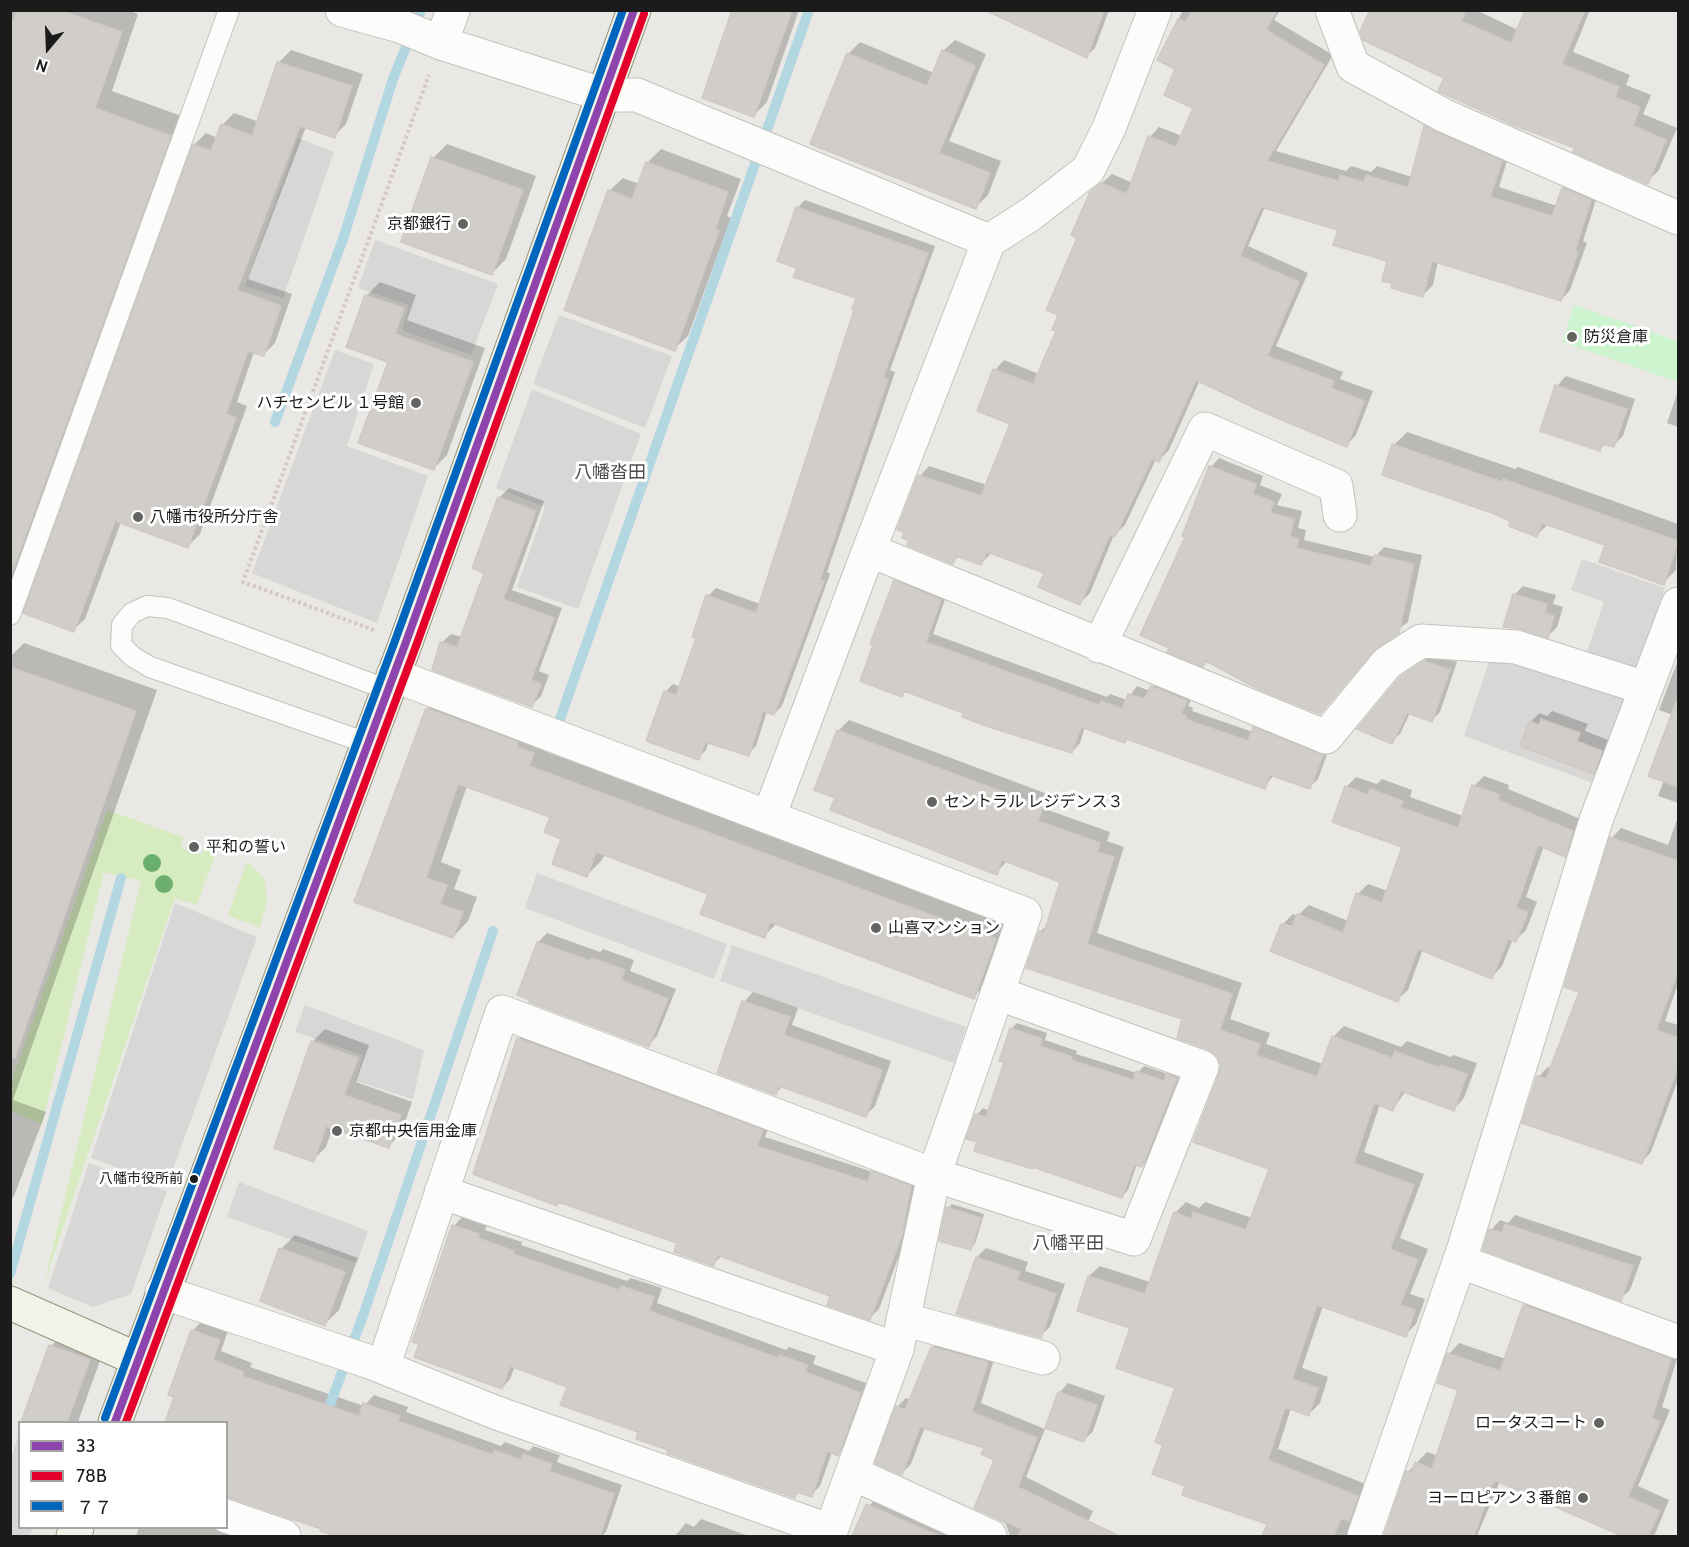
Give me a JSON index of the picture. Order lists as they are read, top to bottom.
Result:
{
  "districts": ["八幡沓田", "八幡平田"],
  "places": [
    "京都銀行",
    "防災倉庫",
    "ハチセンビル １号館",
    "八幡市役所分庁舎",
    "セントラル レジデンス３",
    "平和の誓い",
    "山喜マンション",
    "京都中央信用金庫",
    "八幡市役所前",
    "ロータスコート",
    "ヨーロピアン３番館"
  ],
  "lines": ["transit line 33", "transit line ７７", "transit line 78B"],
  "legend": ["33", "78B", "７７"],
  "north": "bottom"
}
